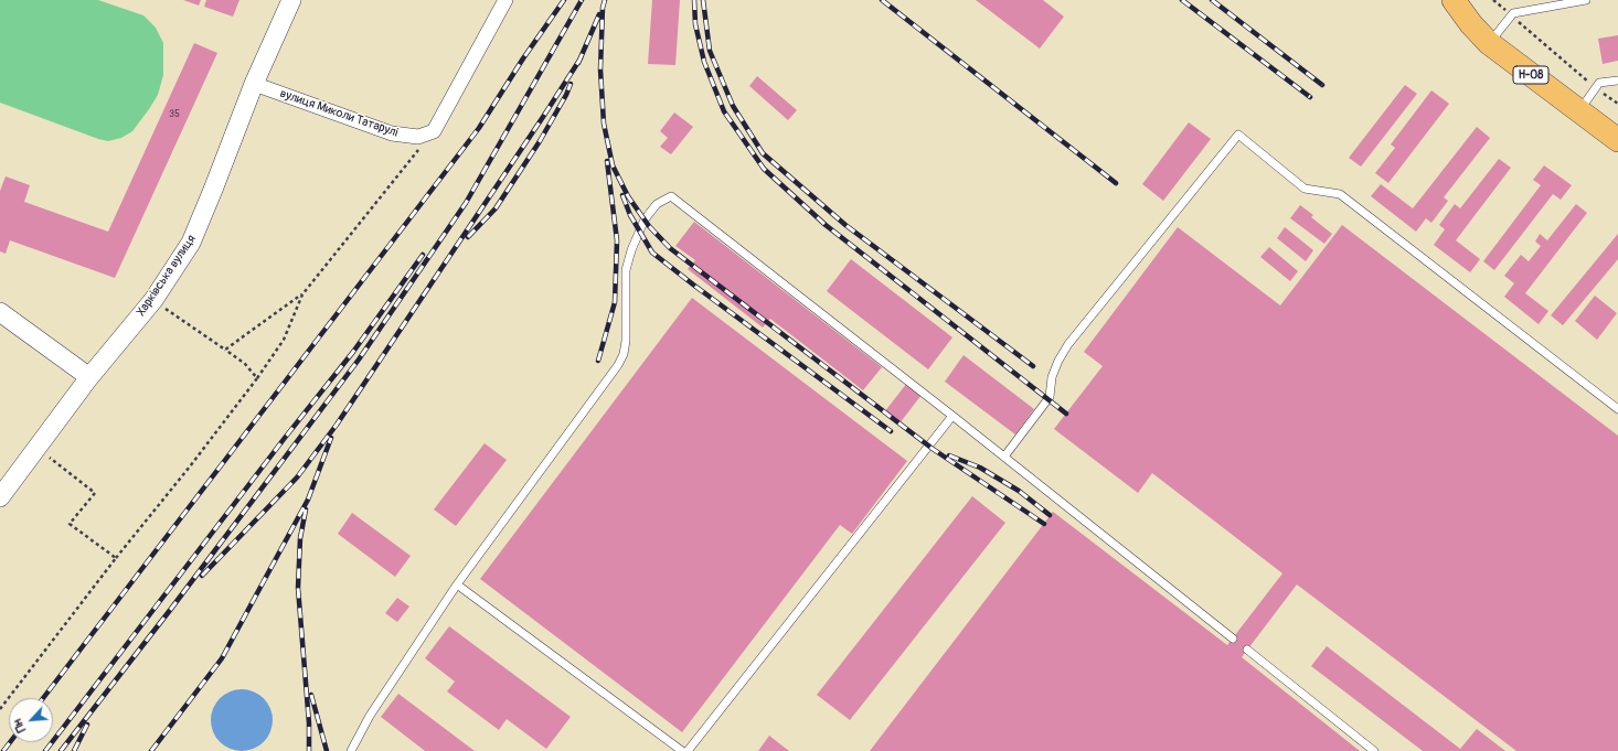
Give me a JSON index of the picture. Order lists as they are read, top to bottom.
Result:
{
  "streets": {
    "main road": ["Н-08"],
    "street": ["вулиця Миколи Татарулі", "Харківська вулиця"]
  },
  "crossings": [
    ["вулиця Миколи Татарулі", "Харківська вулиця"]
  ],
  "house_numbers": ["35"],
  "north": "bottom left"
}
